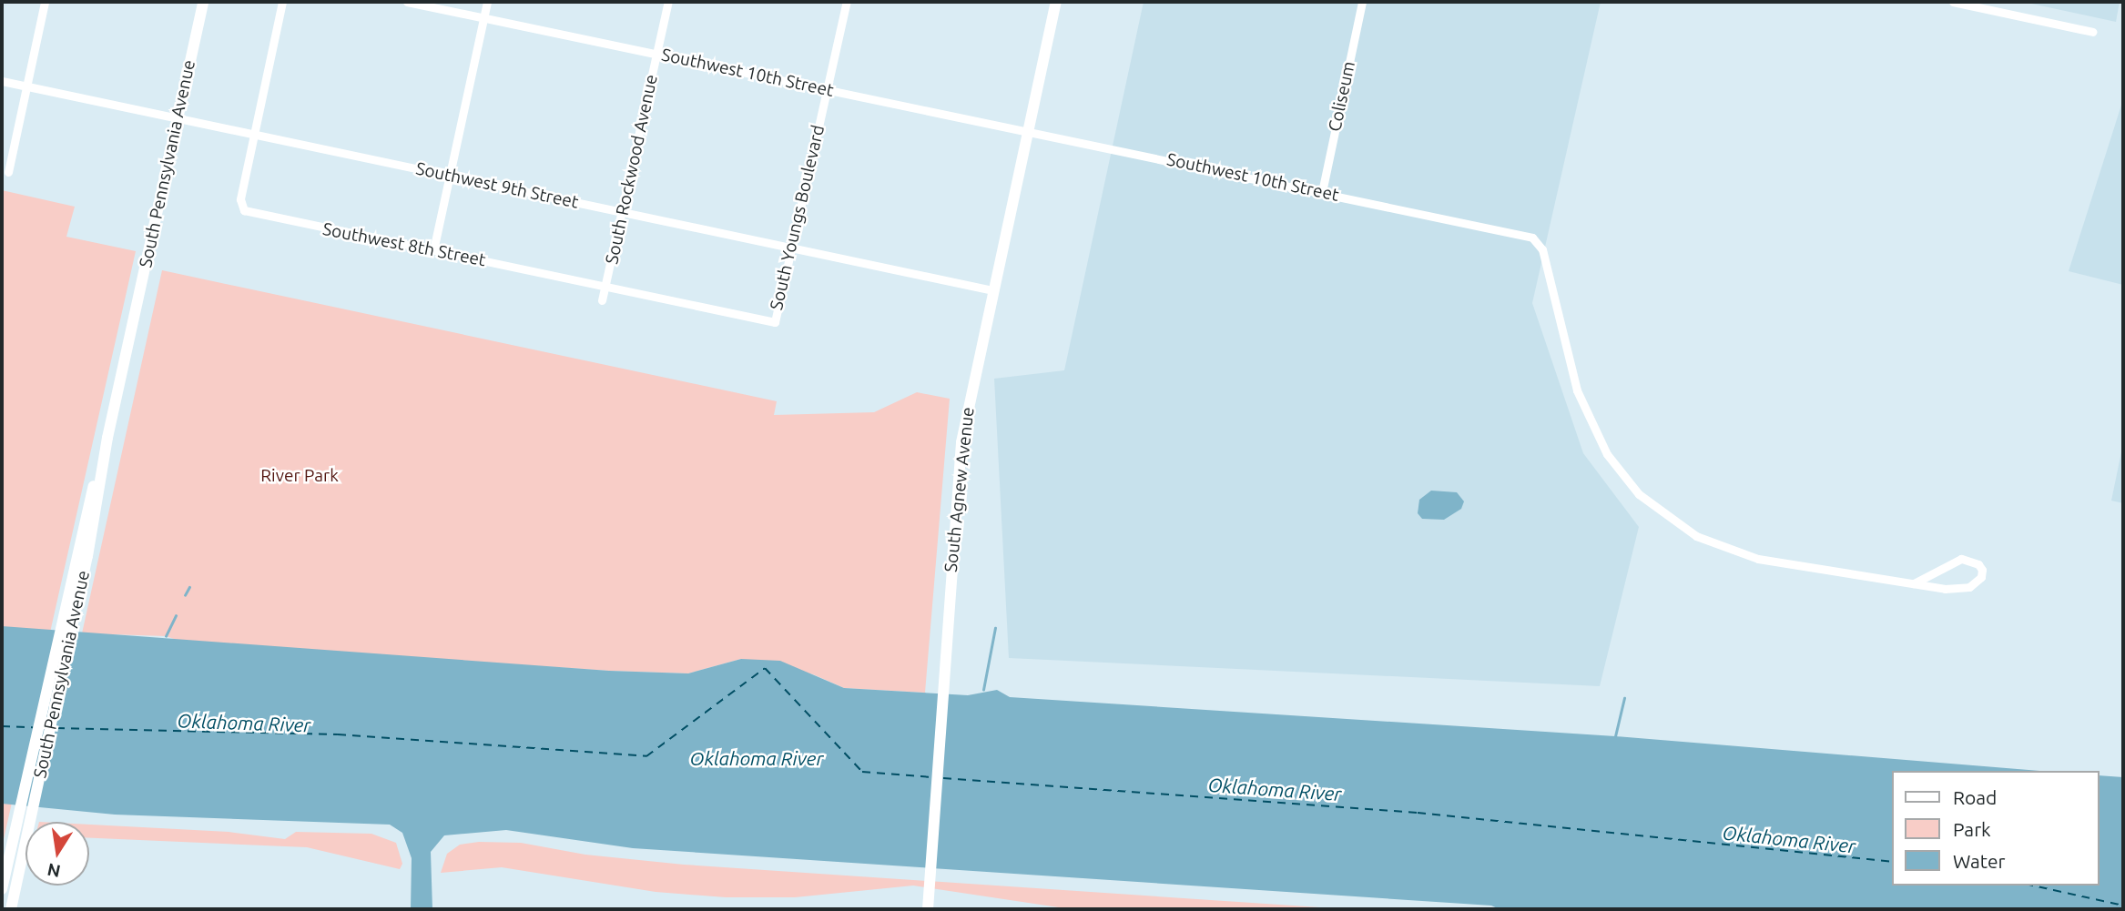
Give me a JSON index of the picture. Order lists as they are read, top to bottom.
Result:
{
  "streets": {
    "main road": ["South Pennsylvania Avenue", "South Agnew Avenue"],
    "street": [
      "Southwest 10th Street",
      "Coliseum",
      "South Rockwood Avenue",
      "Southwest 9th Street",
      "South Youngs Boulevard",
      "Southwest 8th Street"
    ]
  },
  "crossings": [
    ["Southwest 10th Street", "Coliseum"],
    ["Southwest 10th Street", "South Rockwood Avenue"],
    ["Southwest 10th Street", "South Youngs Boulevard"],
    ["Southwest 10th Street", "South Agnew Avenue"],
    ["South Pennsylvania Avenue", "Southwest 9th Street"],
    ["South Rockwood Avenue", "Southwest 9th Street"],
    ["South Rockwood Avenue", "Southwest 8th Street"],
    ["Southwest 9th Street", "South Youngs Boulevard"],
    ["Southwest 9th Street", "Southwest 8th Street"],
    ["Southwest 9th Street", "South Agnew Avenue"],
    ["South Youngs Boulevard", "Southwest 8th Street"]
  ],
  "water": ["Oklahoma River"],
  "parks": ["River Park"],
  "legend": ["Road", "Park", "Water"],
  "north": "bottom"
}
